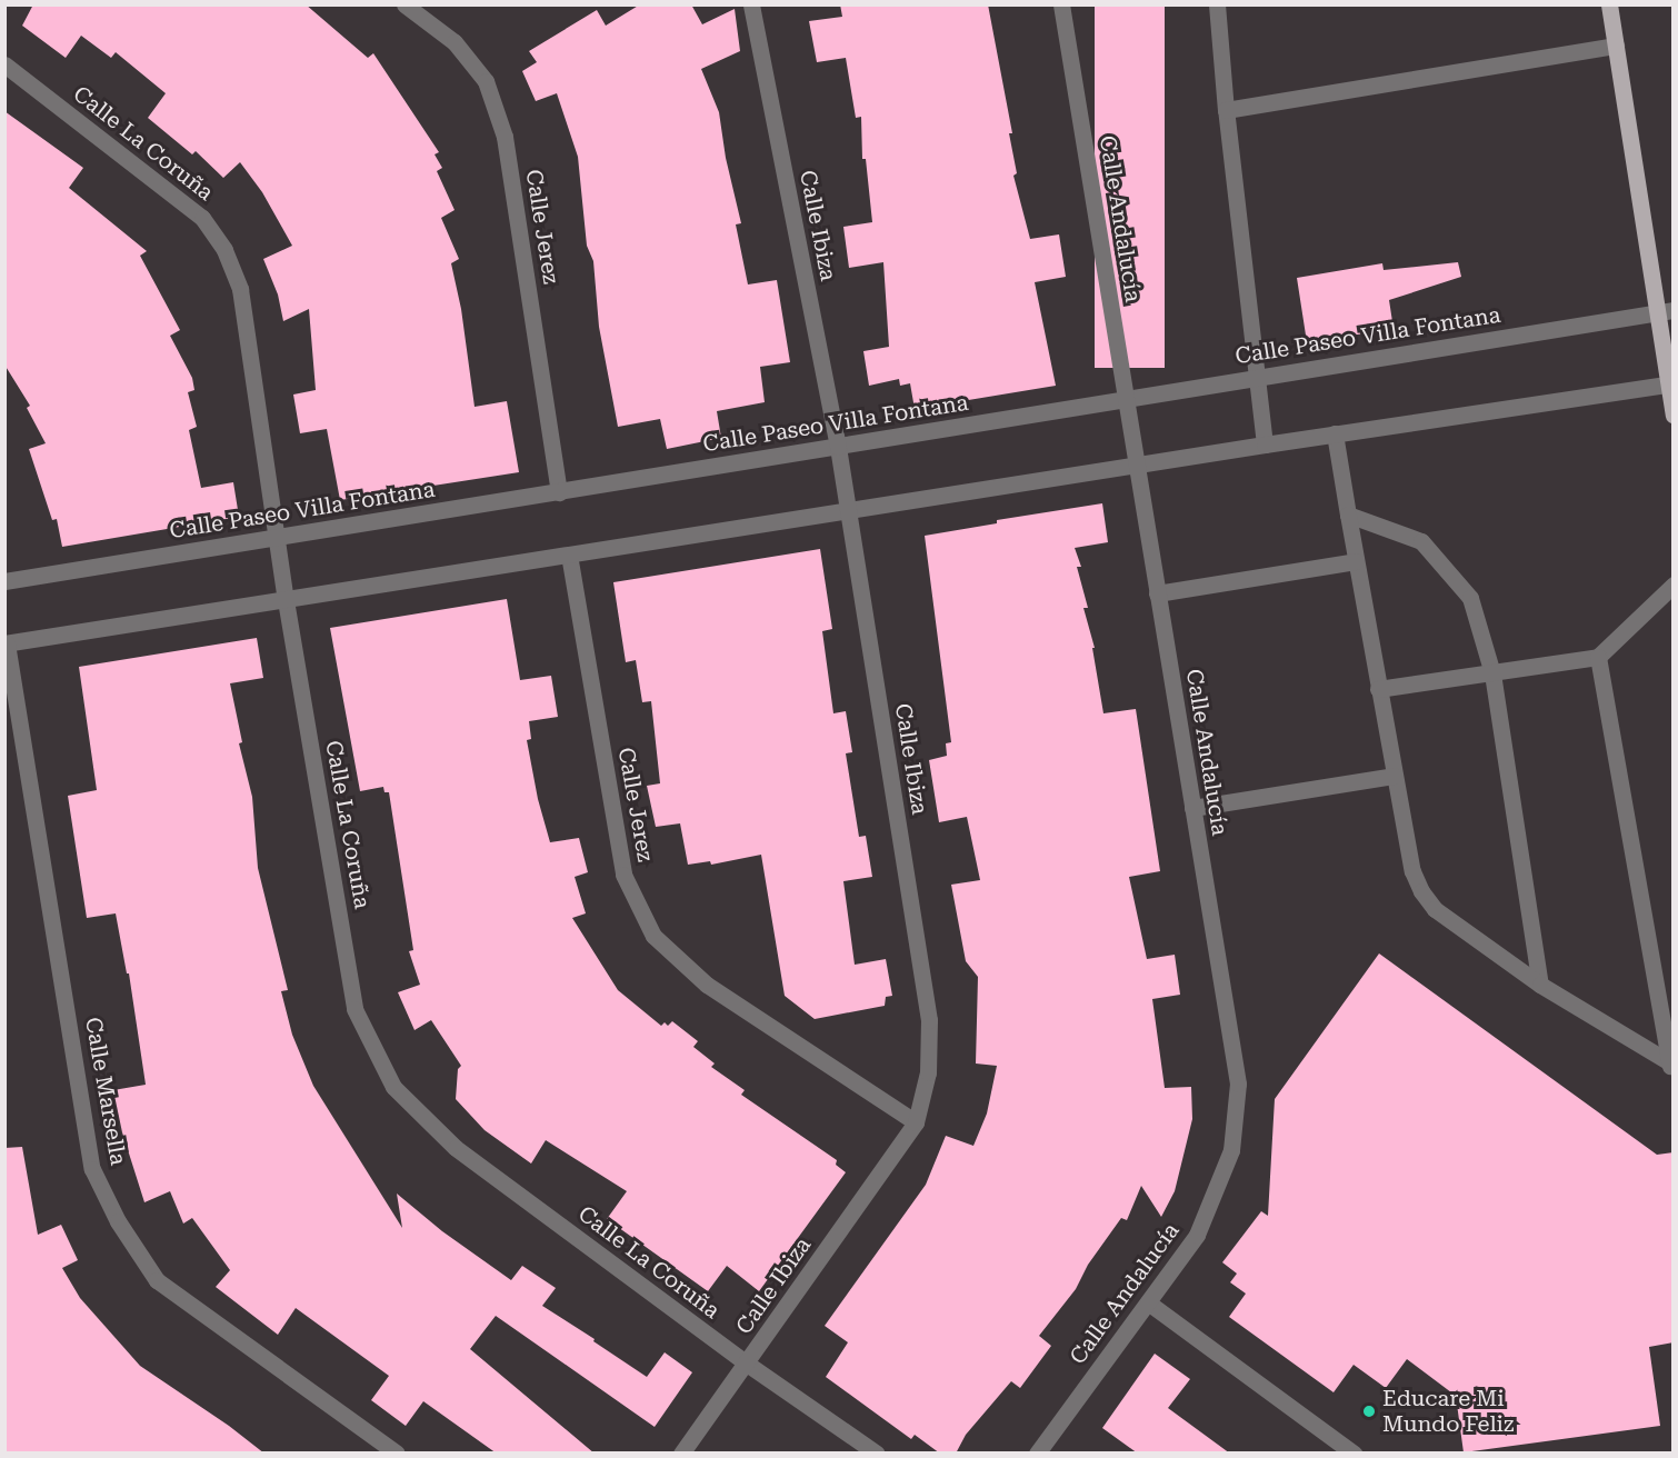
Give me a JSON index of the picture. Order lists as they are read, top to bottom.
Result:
{
  "streets": {
    "street": [
      "Calle La Coruña",
      "Calle Andalucía",
      "Calle Ibiza",
      "Calle Jerez",
      "Calle Paseo Villa Fontana",
      "Calle Marsella"
    ]
  },
  "crossings": [
    ["Calle La Coruña", "Calle Ibiza"],
    ["Calle La Coruña", "Calle Paseo Villa Fontana"],
    ["Calle Andalucía", "Calle Paseo Villa Fontana"],
    ["Calle Ibiza", "Calle Jerez"],
    ["Calle Ibiza", "Calle Paseo Villa Fontana"],
    ["Calle Jerez", "Calle Paseo Villa Fontana"]
  ],
  "places": ["Educare Mi Mundo Feliz"]
}
